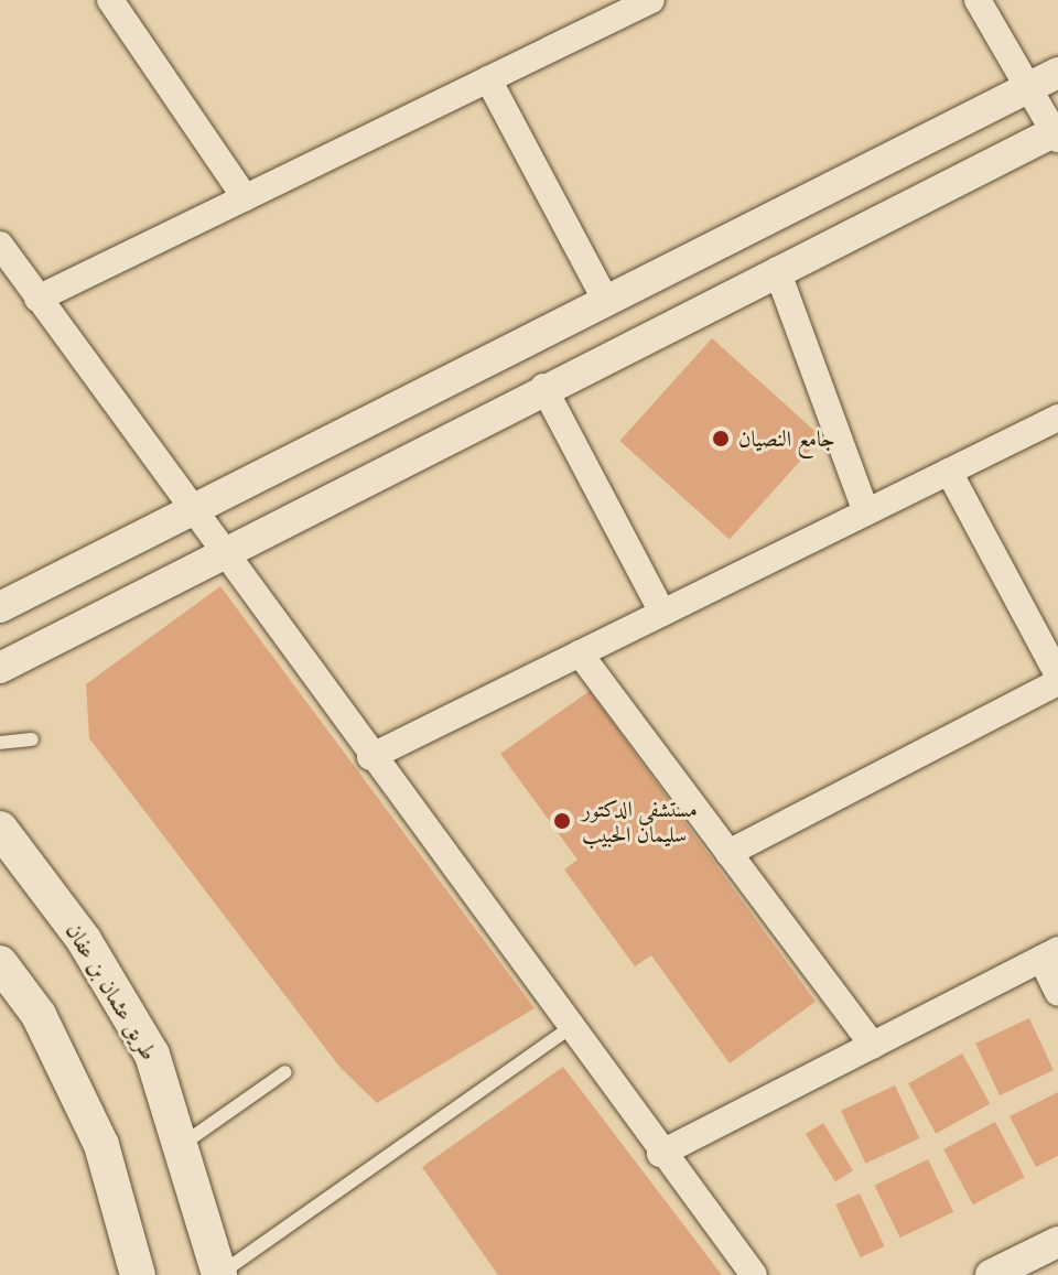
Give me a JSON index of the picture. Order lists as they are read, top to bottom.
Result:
{
  "streets": {
    "main road": ["طريق عثمان بن عفان"]
  },
  "places": ["جامع النصيان", "مستشفى الدكتور سليمان الحبيب"]
}
